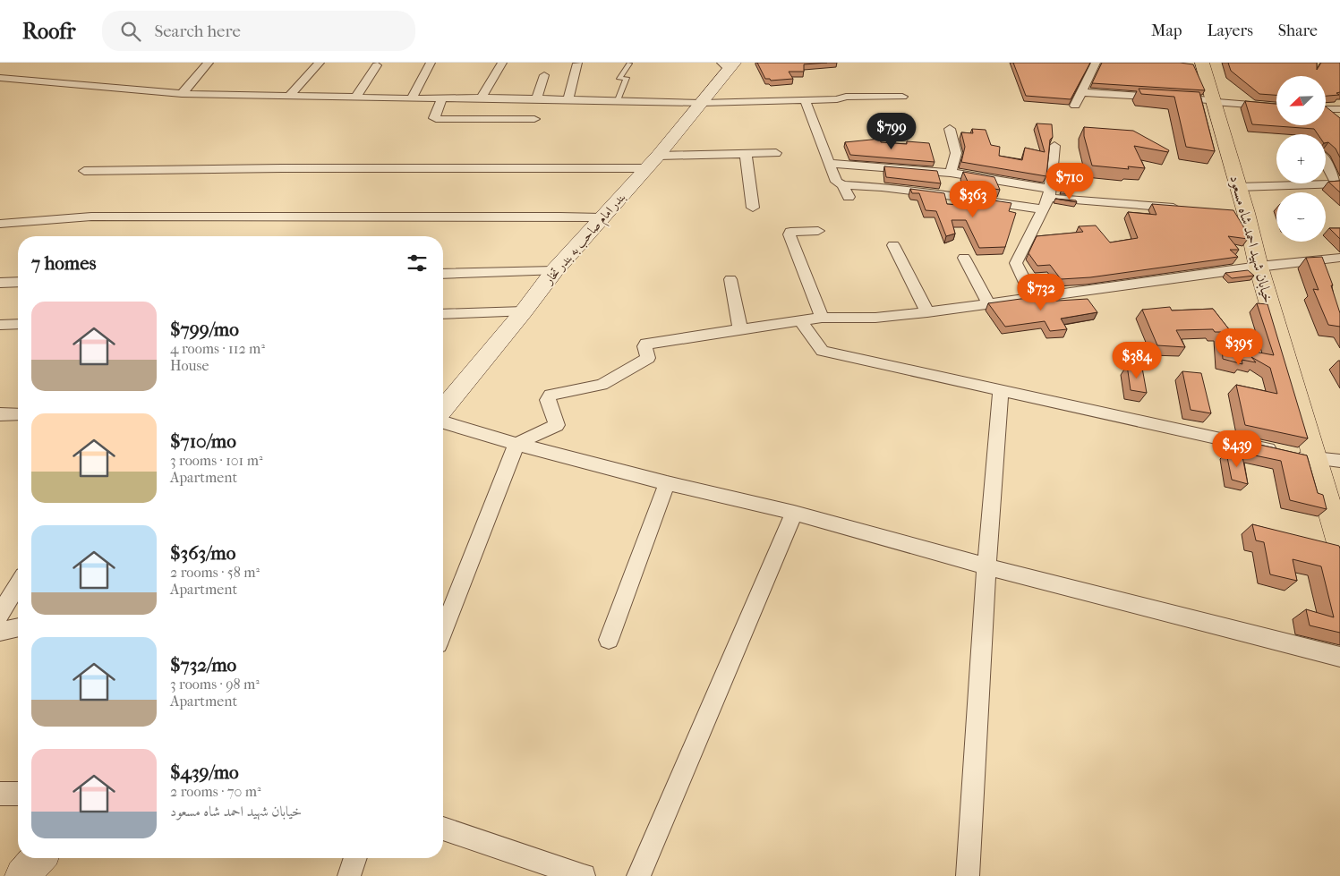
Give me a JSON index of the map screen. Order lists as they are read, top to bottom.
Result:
{
  "streets": {
    "main road": ["بندر امام صاحب به بندر تخار", "خیابان شهید احمد شاه مسعود"]
  },
  "north": "bottom left",
  "page": {
    "header": "Roofr",
    "search": "Search here",
    "nav": ["Map", "Layers", "Share"],
    "map_buttons": ["+", "−"],
    "price": [
      "$799",
      "$710",
      "$363",
      "$732",
      "$395",
      "$384",
      "$439"
    ],
    "heading": "7 homes",
    "list": [
      {
        "name": "$799/mo",
        "note": "4 rooms · 112 m² · House"
      },
      {
        "name": "$710/mo",
        "note": "3 rooms · 101 m² · Apartment"
      },
      {
        "name": "$363/mo",
        "note": "2 rooms · 58 m² · Apartment"
      },
      {
        "name": "$732/mo",
        "note": "3 rooms · 98 m² · Apartment"
      },
      {
        "name": "$439/mo",
        "note": "2 rooms · 70 m² · خیابان شهید احمد شاه مسعود"
      }
    ]
  }
}
